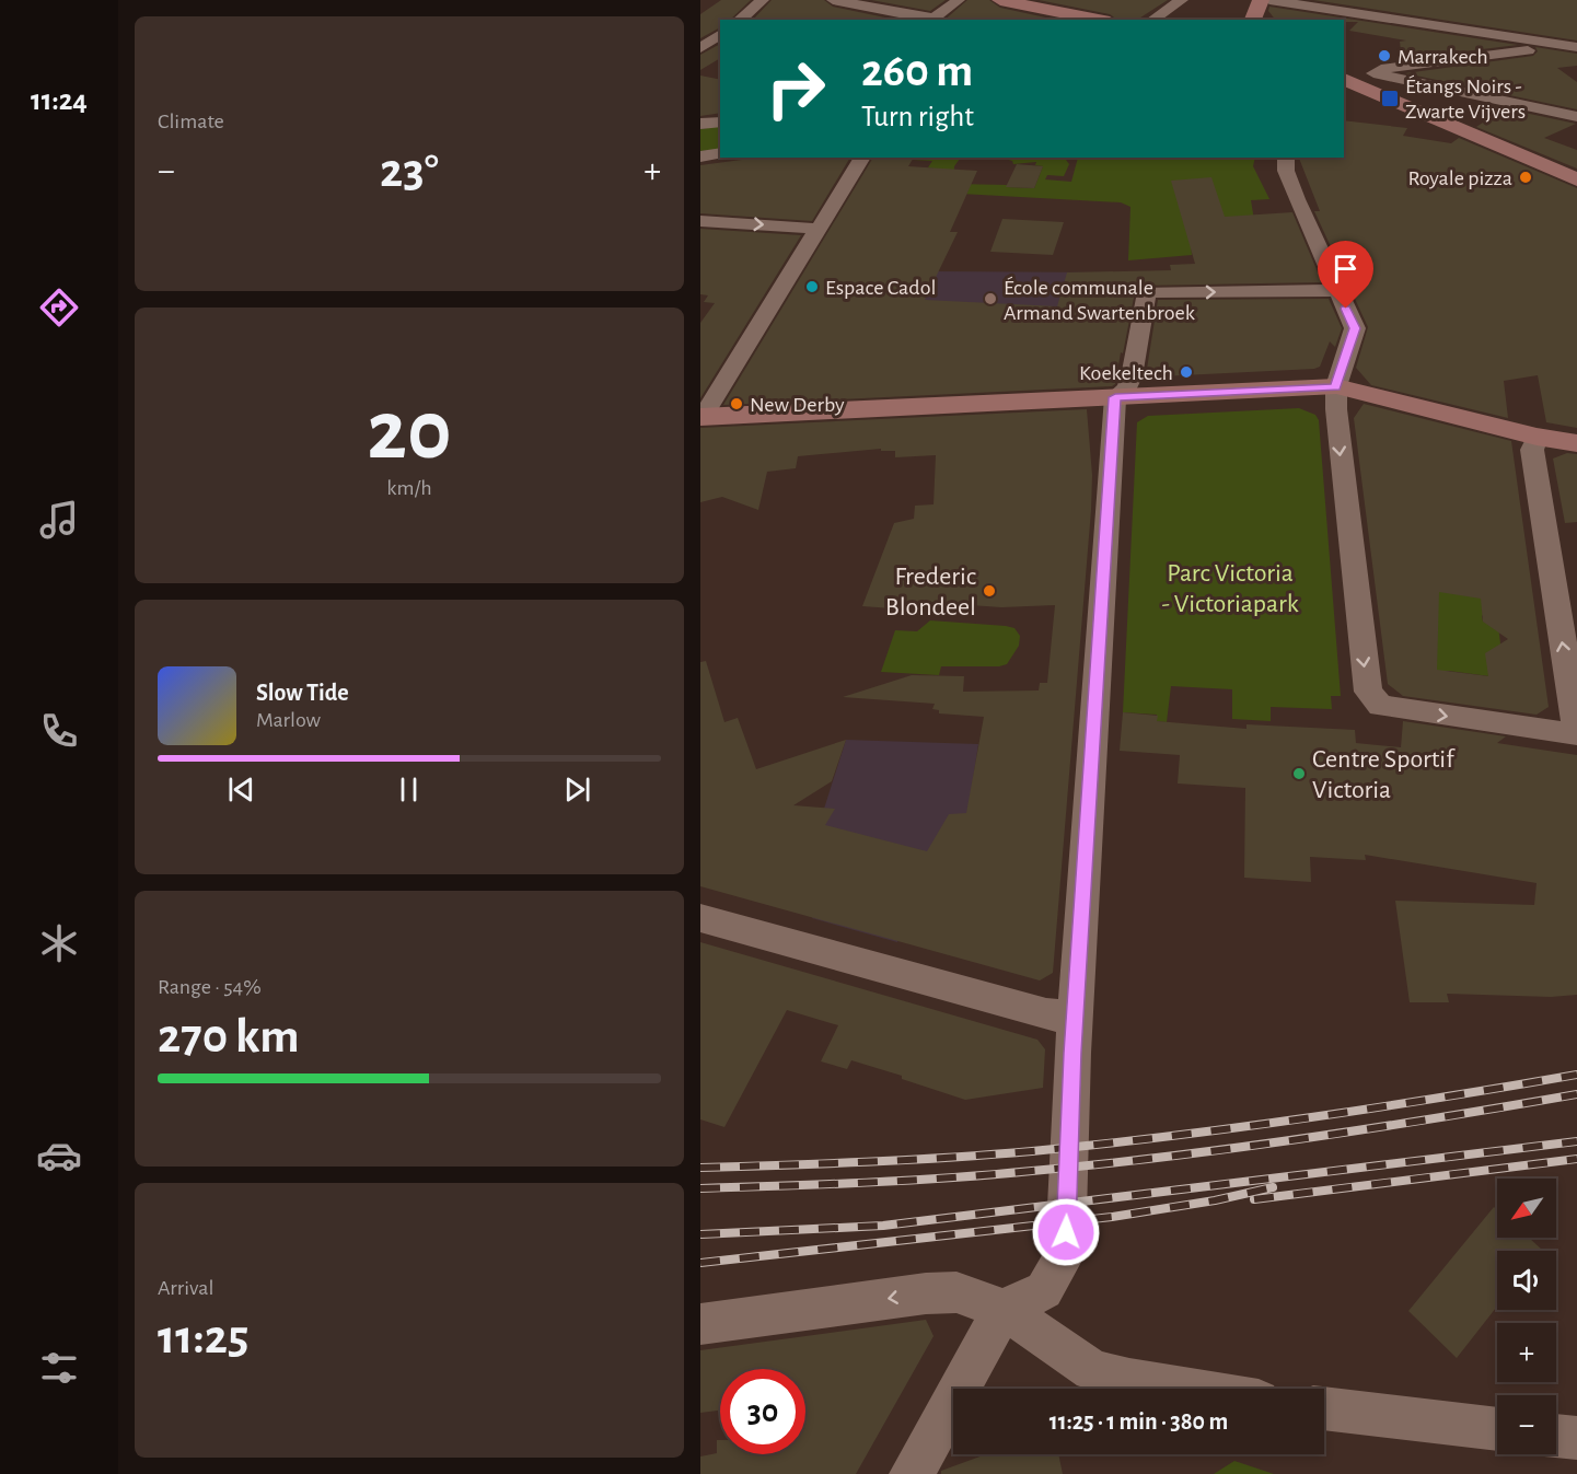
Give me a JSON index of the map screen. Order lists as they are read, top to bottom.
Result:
{
  "parks": ["Parc Victoria - Victoriapark"],
  "places": {
    "other": [
      "Marrakech",
      "Royale pizza",
      "Espace Cadol",
      "École communale Armand Swartenbroek",
      "Koekeltech",
      "New Derby",
      "Frederic Blondeel",
      "Centre Sportif Victoria"
    ],
    "transit": ["Étangs Noirs - Zwarte Vijvers"]
  },
  "north": "bottom left",
  "page": {
    "tabs": "11:24",
    "tile": [
      "Climate",
      ["20", "km/h"],
      ["Range · 54%", "270 km"],
      ["Arrival", "11:25"]
    ],
    "turn": ["260 m", "Turn right"],
    "heat": ["−", "23°", "+"],
    "song": ["Slow Tide", "Marlow"],
    "map_buttons": ["+", "−"],
    "limit": "30",
    "trip": "11:25 · 1 min · 380 m"
  }
}
